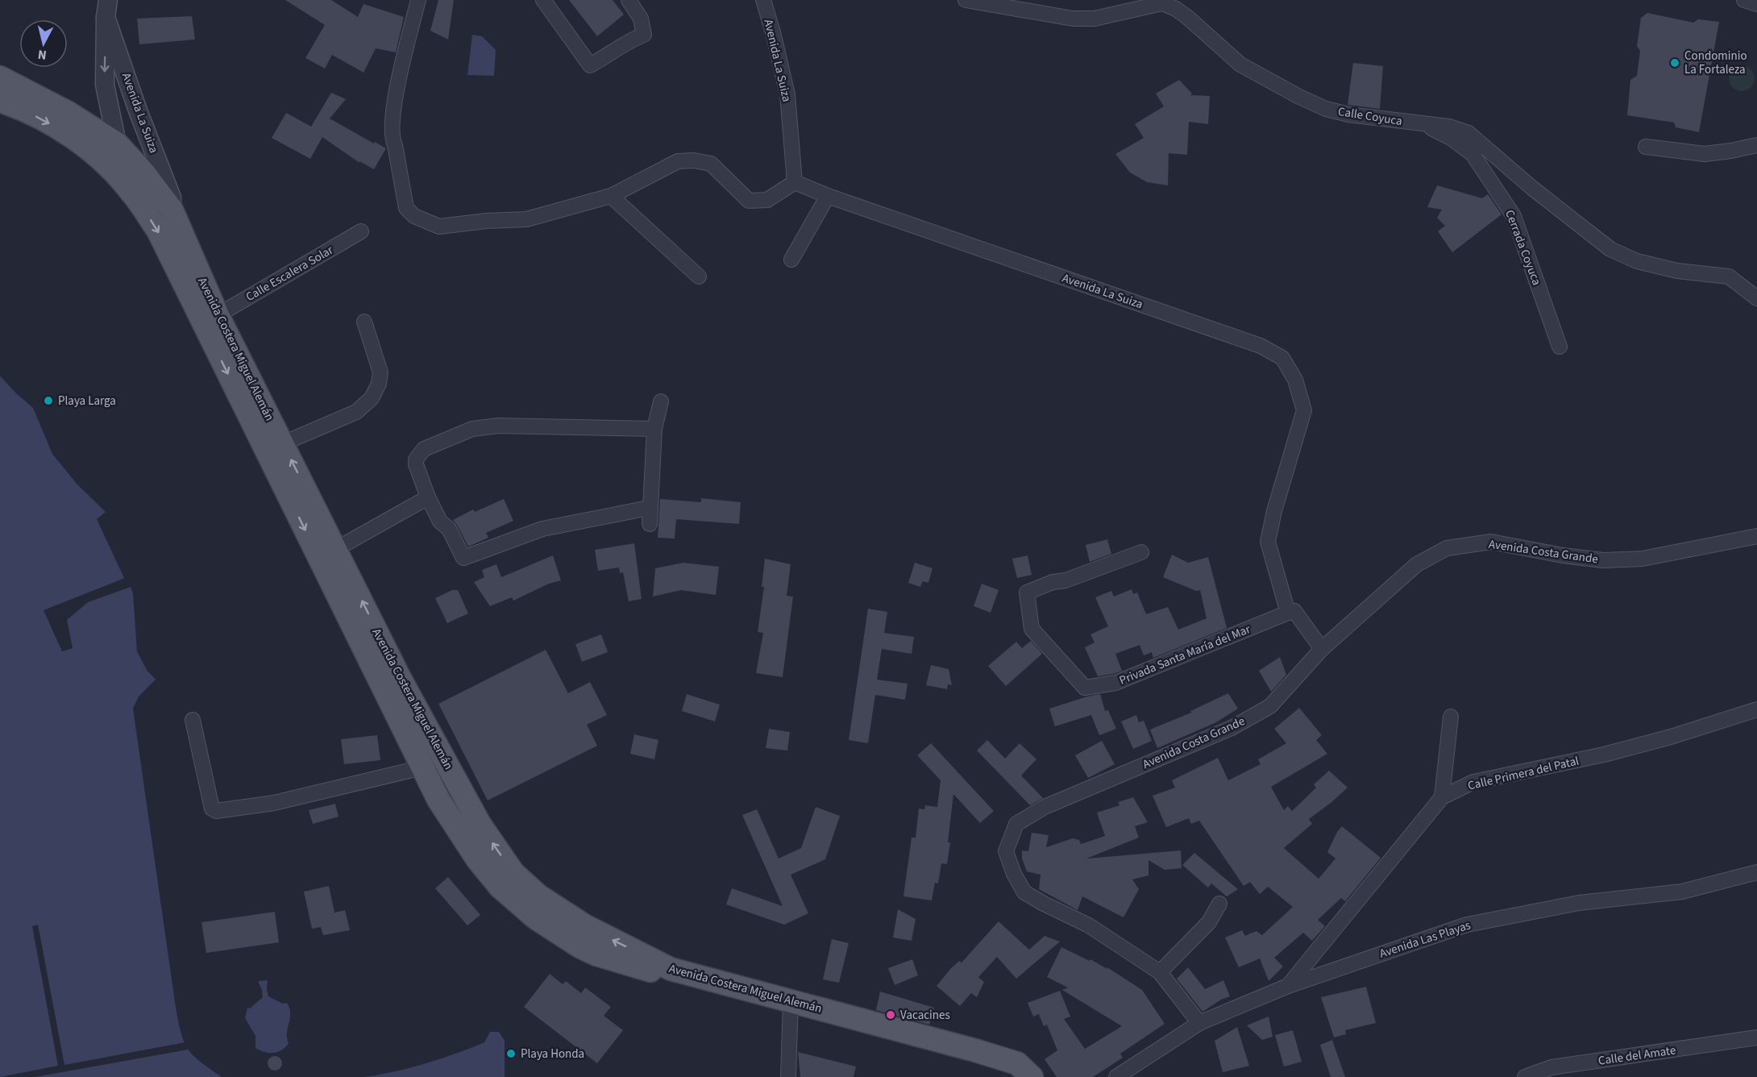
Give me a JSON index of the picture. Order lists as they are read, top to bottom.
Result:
{
  "streets": {
    "main road": ["Avenida Costera Miguel Alemán"],
    "street": [
      "Avenida La Suiza",
      "Calle Coyuca",
      "Cerrada Coyuca",
      "Calle Escalera Solar",
      "Avenida Costa Grande",
      "Privada Santa María del Mar",
      "Calle Primera del Patal",
      "Avenida Las Playas",
      "Calle del Amate"
    ]
  },
  "crossings": [
    ["Avenida La Suiza", "Avenida Costera Miguel Alemán"],
    ["Avenida La Suiza", "Privada Santa María del Mar"],
    ["Calle Coyuca", "Cerrada Coyuca"],
    ["Calle Escalera Solar", "Avenida Costera Miguel Alemán"],
    ["Avenida Costa Grande", "Avenida Las Playas"],
    ["Calle Primera del Patal", "Avenida Las Playas"]
  ],
  "places": [
    "Condominio La Fortaleza",
    "Playa Larga",
    "Vacacines",
    "Playa Honda"
  ],
  "north": "bottom"
}
